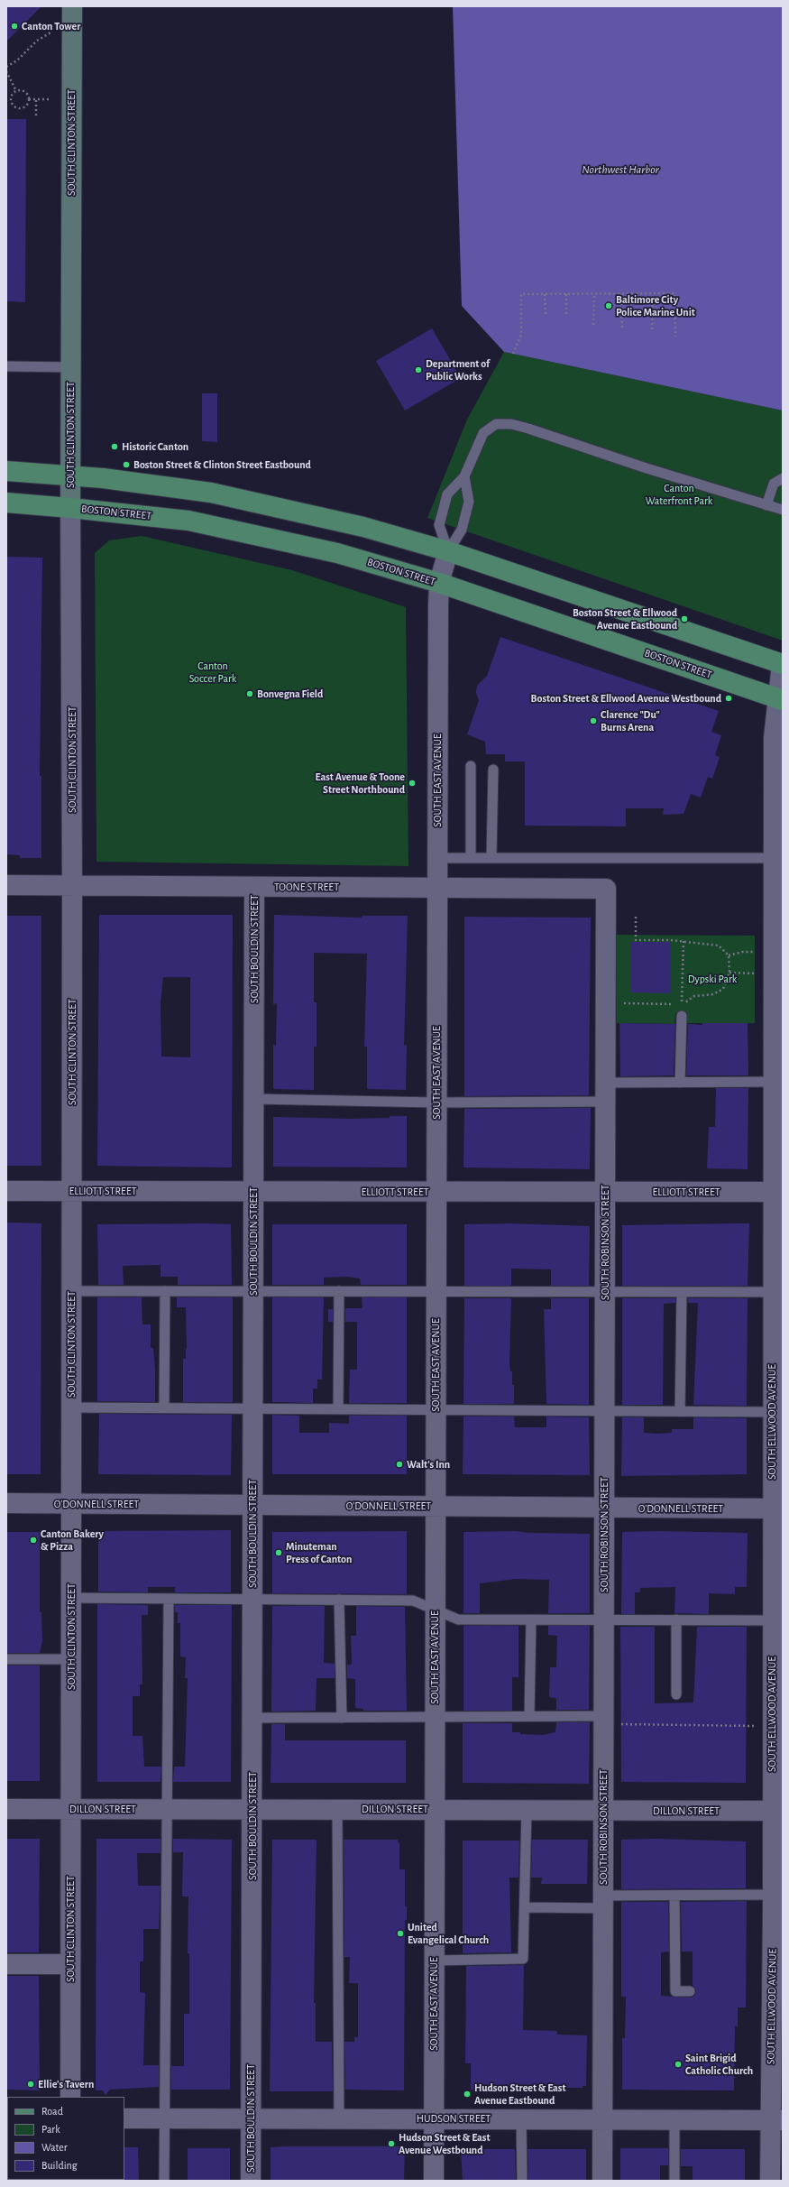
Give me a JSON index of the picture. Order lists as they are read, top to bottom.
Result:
{
  "streets": {
    "main road": ["SOUTH CLINTON STREET", "BOSTON STREET"],
    "street": [
      "SOUTH EAST AVENUE",
      "TOONE STREET",
      "SOUTH BOULDIN STREET",
      "ELLIOTT STREET",
      "SOUTH ROBINSON STREET",
      "SOUTH ELLWOOD AVENUE",
      "O'DONNELL STREET",
      "DILLON STREET",
      "HUDSON STREET"
    ]
  },
  "crossings": [
    ["SOUTH CLINTON STREET", "BOSTON STREET"],
    ["SOUTH CLINTON STREET", "TOONE STREET"],
    ["SOUTH CLINTON STREET", "ELLIOTT STREET"],
    ["SOUTH CLINTON STREET", "O'DONNELL STREET"],
    ["SOUTH CLINTON STREET", "DILLON STREET"],
    ["BOSTON STREET", "SOUTH EAST AVENUE"],
    ["BOSTON STREET", "SOUTH ELLWOOD AVENUE"],
    ["SOUTH EAST AVENUE", "TOONE STREET"],
    ["SOUTH EAST AVENUE", "ELLIOTT STREET"],
    ["SOUTH EAST AVENUE", "O'DONNELL STREET"],
    ["SOUTH EAST AVENUE", "DILLON STREET"],
    ["SOUTH EAST AVENUE", "HUDSON STREET"],
    ["TOONE STREET", "SOUTH BOULDIN STREET"],
    ["TOONE STREET", "SOUTH ROBINSON STREET"],
    ["SOUTH BOULDIN STREET", "ELLIOTT STREET"],
    ["SOUTH BOULDIN STREET", "O'DONNELL STREET"],
    ["SOUTH BOULDIN STREET", "DILLON STREET"],
    ["SOUTH BOULDIN STREET", "HUDSON STREET"],
    ["ELLIOTT STREET", "SOUTH ROBINSON STREET"],
    ["ELLIOTT STREET", "SOUTH ELLWOOD AVENUE"],
    ["SOUTH ROBINSON STREET", "O'DONNELL STREET"],
    ["SOUTH ROBINSON STREET", "DILLON STREET"],
    ["SOUTH ROBINSON STREET", "HUDSON STREET"],
    ["SOUTH ELLWOOD AVENUE", "O'DONNELL STREET"],
    ["SOUTH ELLWOOD AVENUE", "DILLON STREET"],
    ["SOUTH ELLWOOD AVENUE", "HUDSON STREET"]
  ],
  "water": ["Northwest Harbor"],
  "parks": ["Canton Waterfront Park", "Canton Soccer Park", "Dypski Park"],
  "places": [
    "Canton Tower",
    "Baltimore City Police Marine Unit",
    "Department of Public Works",
    "Historic Canton",
    "Boston Street & Clinton Street Eastbound",
    "Boston Street & Ellwood Avenue Eastbound",
    "Bonvegna Field",
    "Boston Street & Ellwood Avenue Westbound",
    "Clarence \"Du\" Burns Arena",
    "East Avenue & Toone Street Northbound",
    "Walt's Inn",
    "Canton Bakery & Pizza",
    "Minuteman Press of Canton",
    "United Evangelical Church",
    "Saint Brigid Catholic Church",
    "Ellie's Tavern",
    "Hudson Street & East Avenue Eastbound",
    "Hudson Street & East Avenue Westbound"
  ],
  "legend": [
    "Road",
    "Park",
    "Water",
    "Building"
  ]
}
